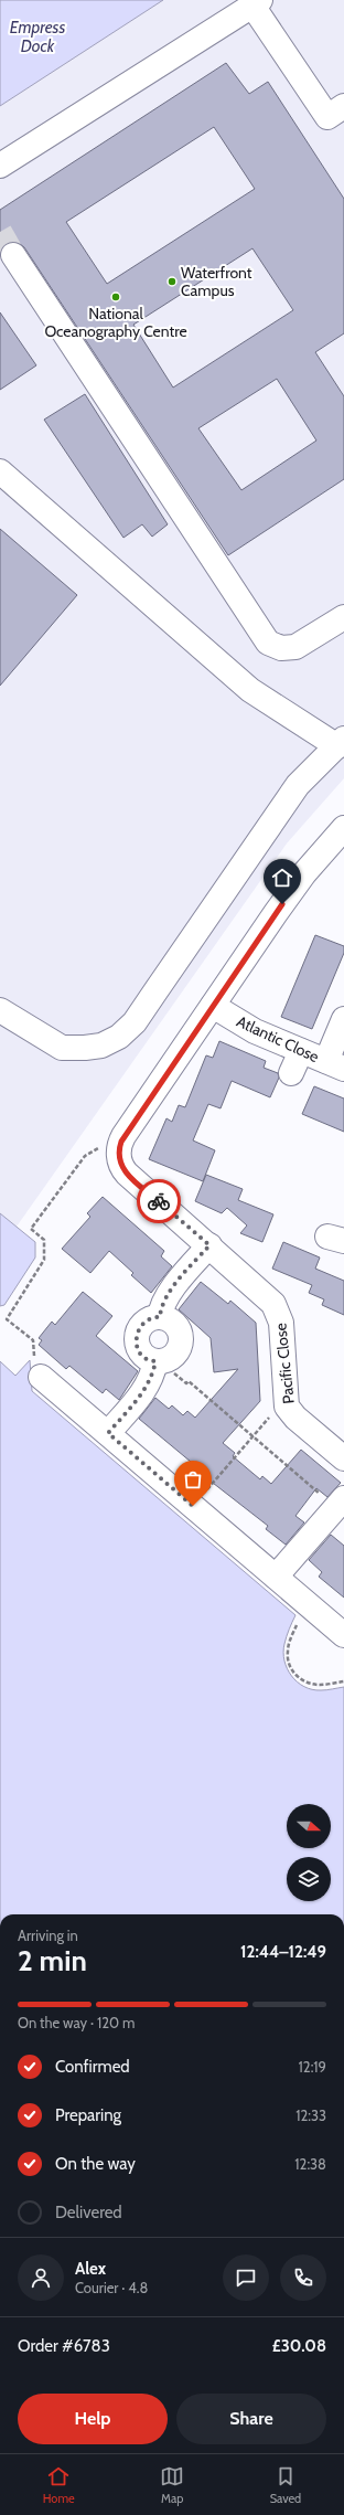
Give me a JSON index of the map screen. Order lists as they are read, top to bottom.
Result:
{
  "streets": {
    "street": ["Atlantic Close", "Pacific Close"]
  },
  "crossings": [
    ["Atlantic Close", "Pacific Close"]
  ],
  "water": ["Empress Dock"],
  "places": ["Waterfront Campus", "National Oceanography Centre"],
  "north": "right",
  "page": {
    "heading": ["2 min", "Arriving in", "12:44–12:49"],
    "panel": [
      "Alex",
      "Courier · 4.8",
      "Order #6783",
      "£30.08"
    ],
    "bar": "On the way · 120 m",
    "list": [
      ["Confirmed", "12:19"],
      ["Preparing", "12:33"],
      ["On the way", "12:38"],
      "Delivered"
    ],
    "buttons": ["Help", "Share"],
    "tabs": ["Home", "Map", "Saved"]
  }
}
